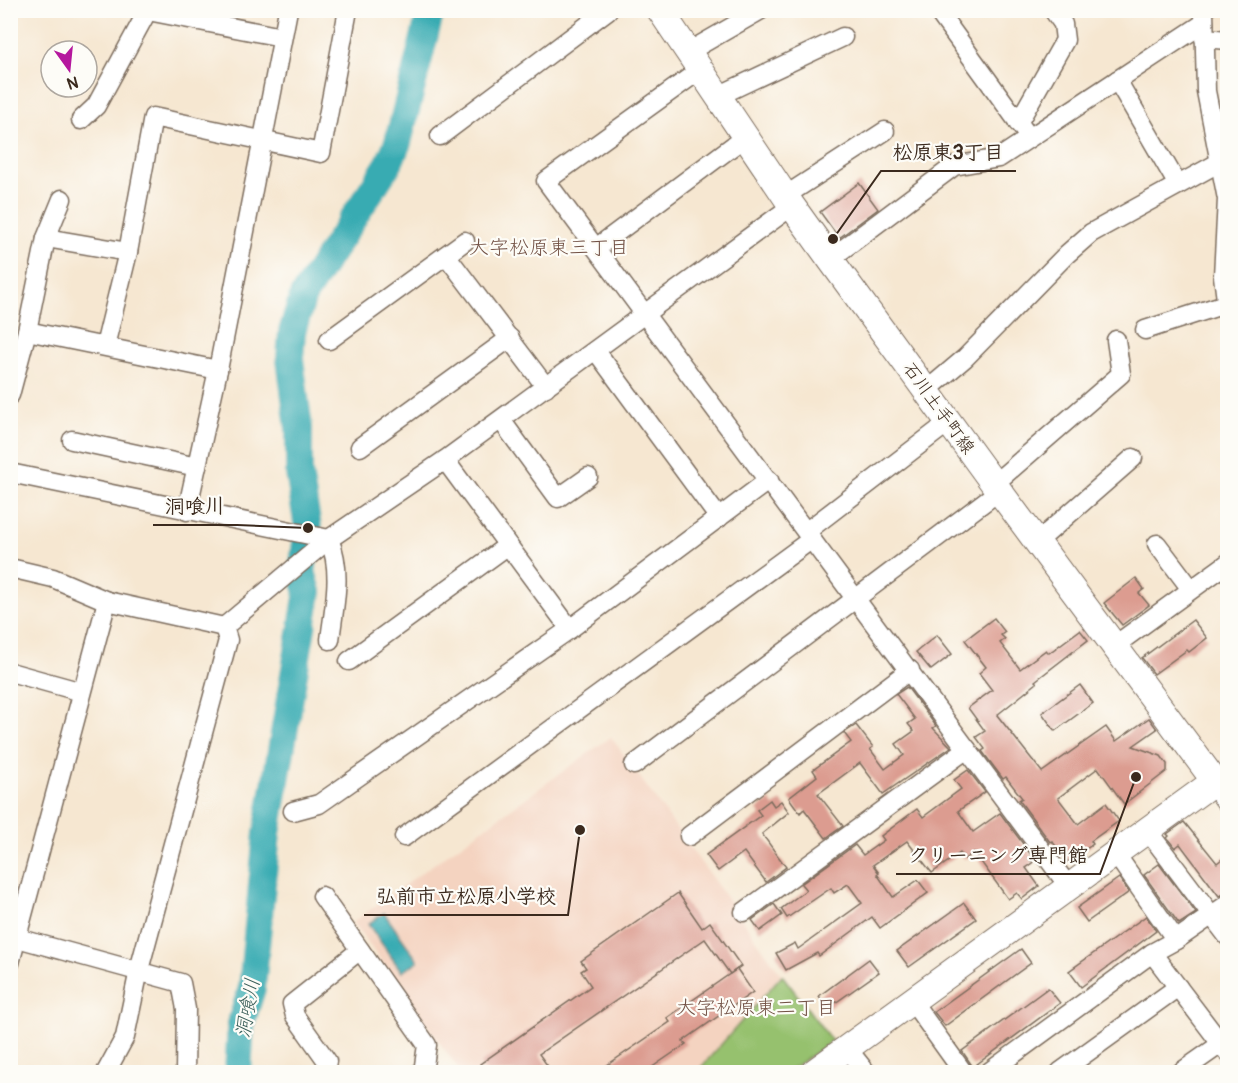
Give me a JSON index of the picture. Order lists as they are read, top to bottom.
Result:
{
  "streets": {
    "main road": ["石川土手町線"]
  },
  "districts": ["大字松原東三丁目", "大字松原東二丁目"],
  "water": ["洞喰川"],
  "places": [
    "松原東3丁目",
    "洞喰川",
    "クリーニング専門館",
    "弘前市立松原小学校"
  ],
  "north": "bottom"
}
